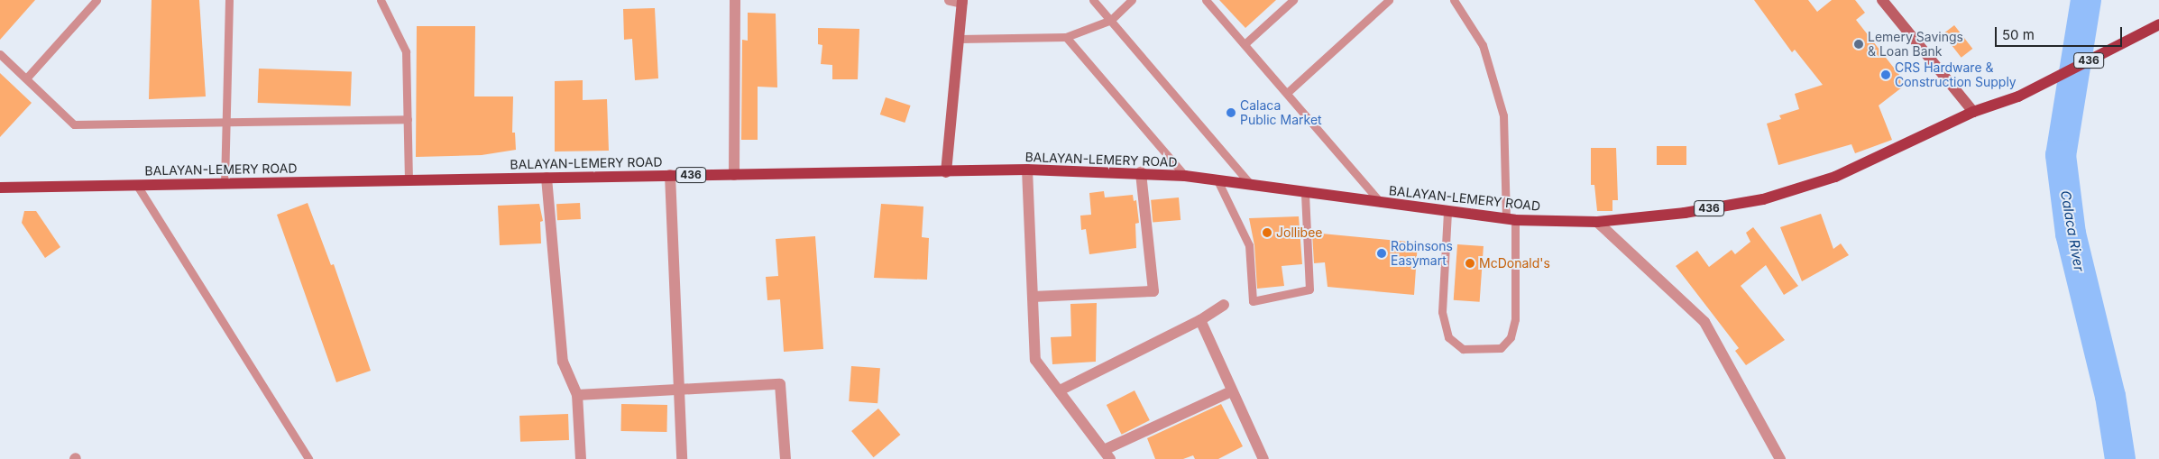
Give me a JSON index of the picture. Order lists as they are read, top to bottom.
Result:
{
  "streets": {
    "main road": ["436", "BALAYAN-LEMERY ROAD"]
  },
  "water": ["Calaca River"],
  "places": [
    "Lemery Savings & Loan Bank",
    "CRS Hardware & Construction Supply",
    "Calaca Public Market",
    "Jollibee",
    "Robinsons Easymart",
    "McDonald's"
  ],
  "scale_bar": "50 m"
}
